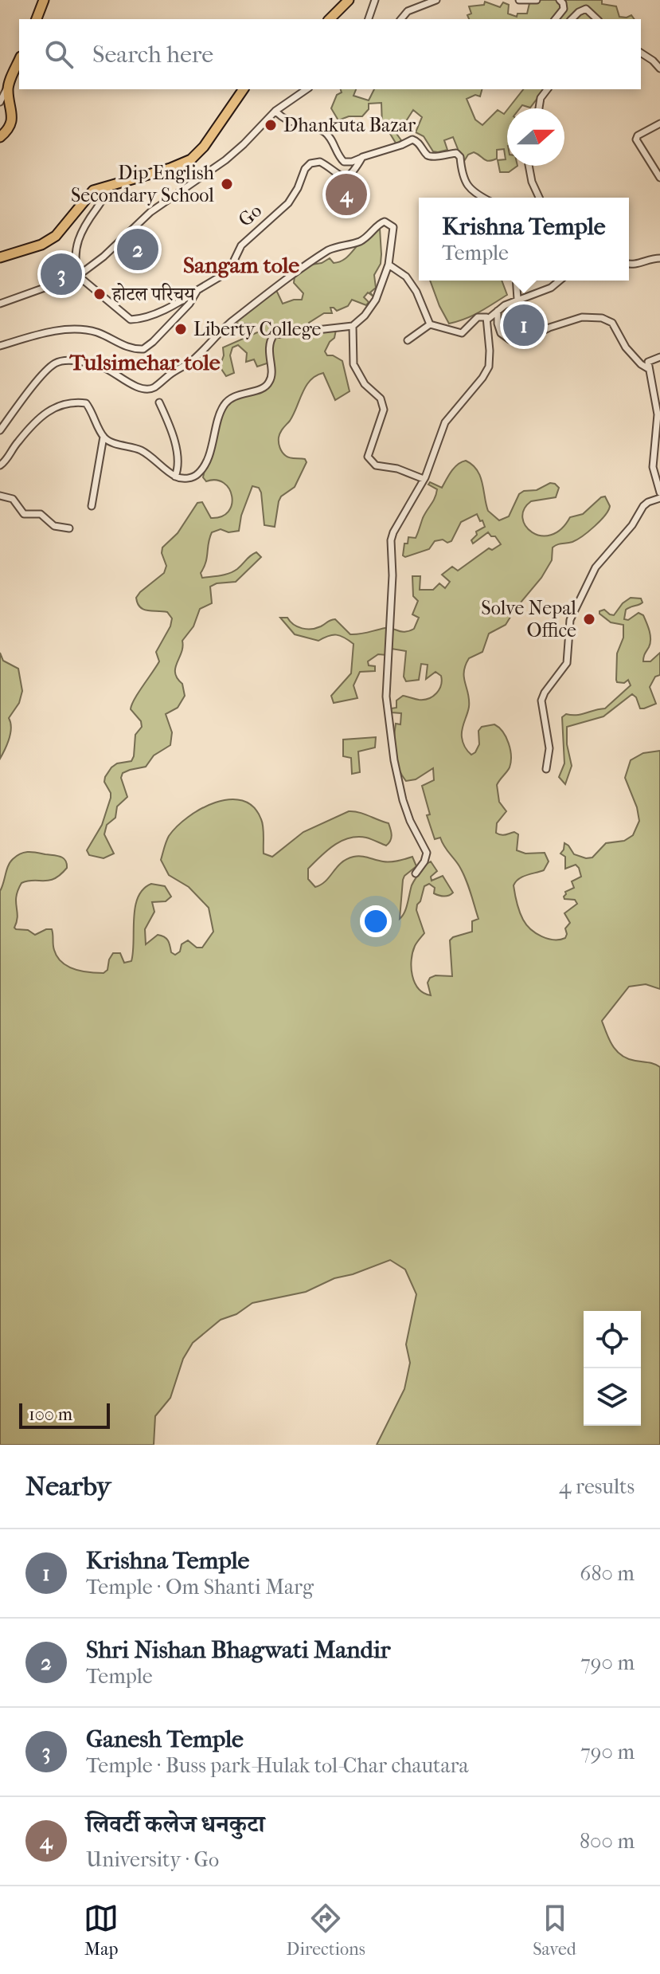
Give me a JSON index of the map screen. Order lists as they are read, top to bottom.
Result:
{
  "streets": {
    "street": ["Go"]
  },
  "districts": ["Sangam tole", "Tulsimehar tole"],
  "places": [
    "Dhankuta Bazar",
    "Dip English Secondary School",
    "होटल परिचय",
    "Liberty College",
    "Solve Nepal Office"
  ],
  "scale_bar": "100 m",
  "north": "right",
  "page": {
    "search": "Search here",
    "pins": [
      "4",
      "2",
      "3",
      "1"
    ],
    "popup": ["Krishna Temple", "Temple"],
    "scale": "100 m",
    "heading": ["Nearby", "4 results"],
    "list": [
      {
        "mark": "1",
        "name": "Krishna Temple",
        "note": "Temple · Om Shanti Marg",
        "value": "680 m"
      },
      {
        "mark": "2",
        "name": "Shri Nishan Bhagwati Mandir",
        "note": "Temple",
        "value": "790 m"
      },
      {
        "mark": "3",
        "name": "Ganesh Temple",
        "note": "Temple · Buss park-Hulak tol-Char chautara",
        "value": "790 m"
      },
      {
        "mark": "4",
        "name": "लिवर्टी कलेज धनकुटा",
        "note": "University · Go",
        "value": "800 m"
      }
    ],
    "nav": ["Map", "Directions", "Saved"]
  }
}
